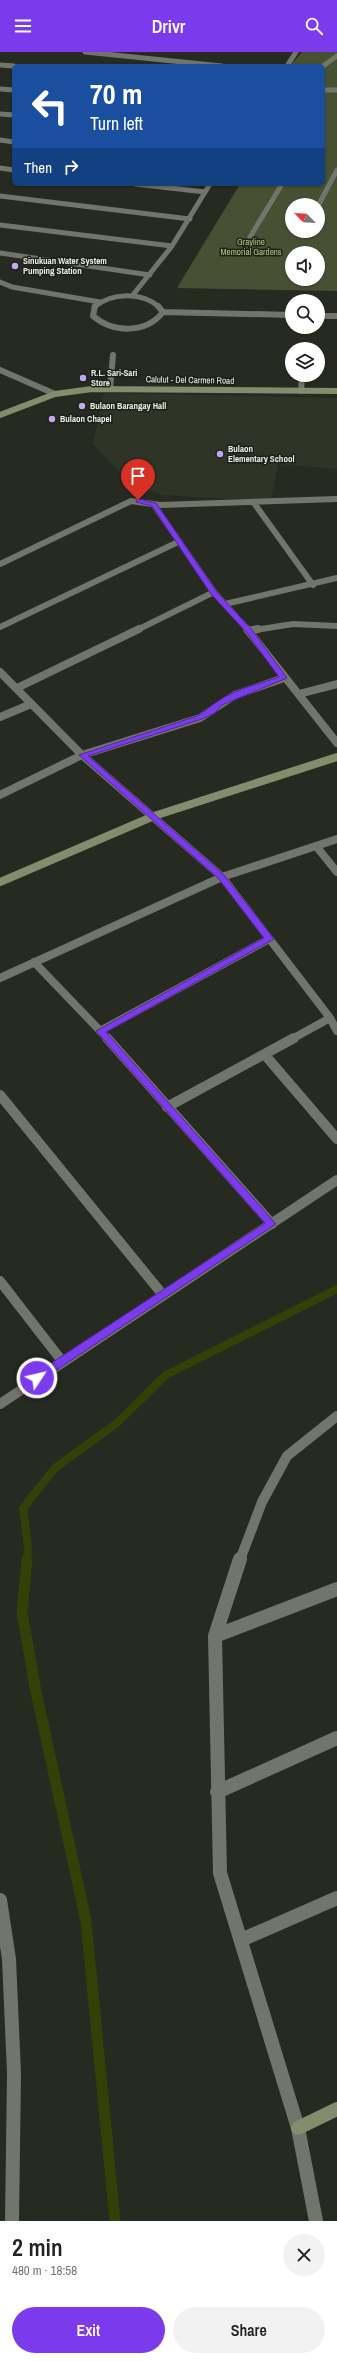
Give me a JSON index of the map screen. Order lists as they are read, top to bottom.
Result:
{
  "streets": {
    "main road": ["Calulut - Del Carmen Road"]
  },
  "parks": ["Grayline Memorial Gardens"],
  "places": [
    "Sinukuan Water System Pumping Station",
    "R.L. Sari-Sari Store",
    "Bulaon Barangay Hall",
    "Bulaon Chapel",
    "Bulaon Elementary School"
  ],
  "north": "top left",
  "page": {
    "header": "Drivr",
    "turn": ["70 m", "Turn left"],
    "then": "Then",
    "heading": ["2 min", "480 m · 18:58"],
    "buttons": ["Exit", "Share"]
  }
}
